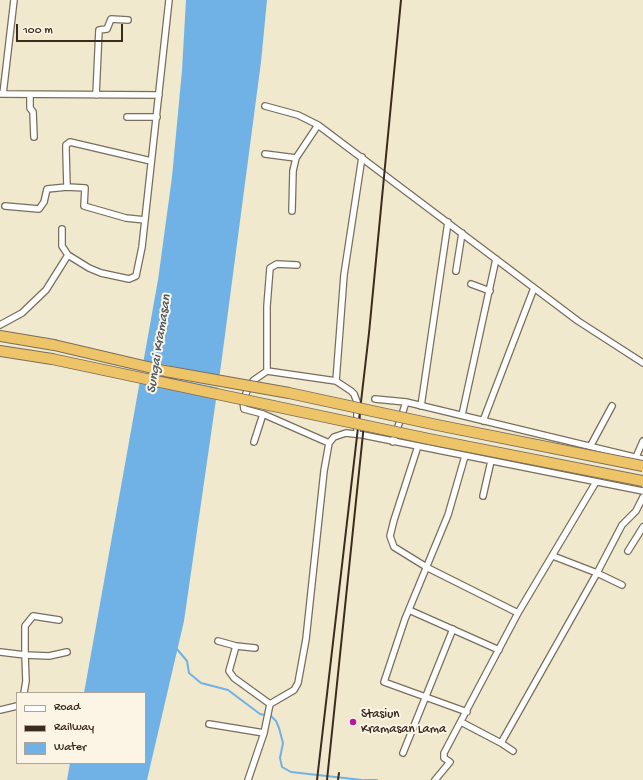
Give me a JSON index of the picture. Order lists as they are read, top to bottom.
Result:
{
  "water": ["Sungai Kramasan"],
  "places": ["Stasiun Kramasan Lama"],
  "legend": ["Road", "Railway", "Water"],
  "scale_bar": "100 m"
}
